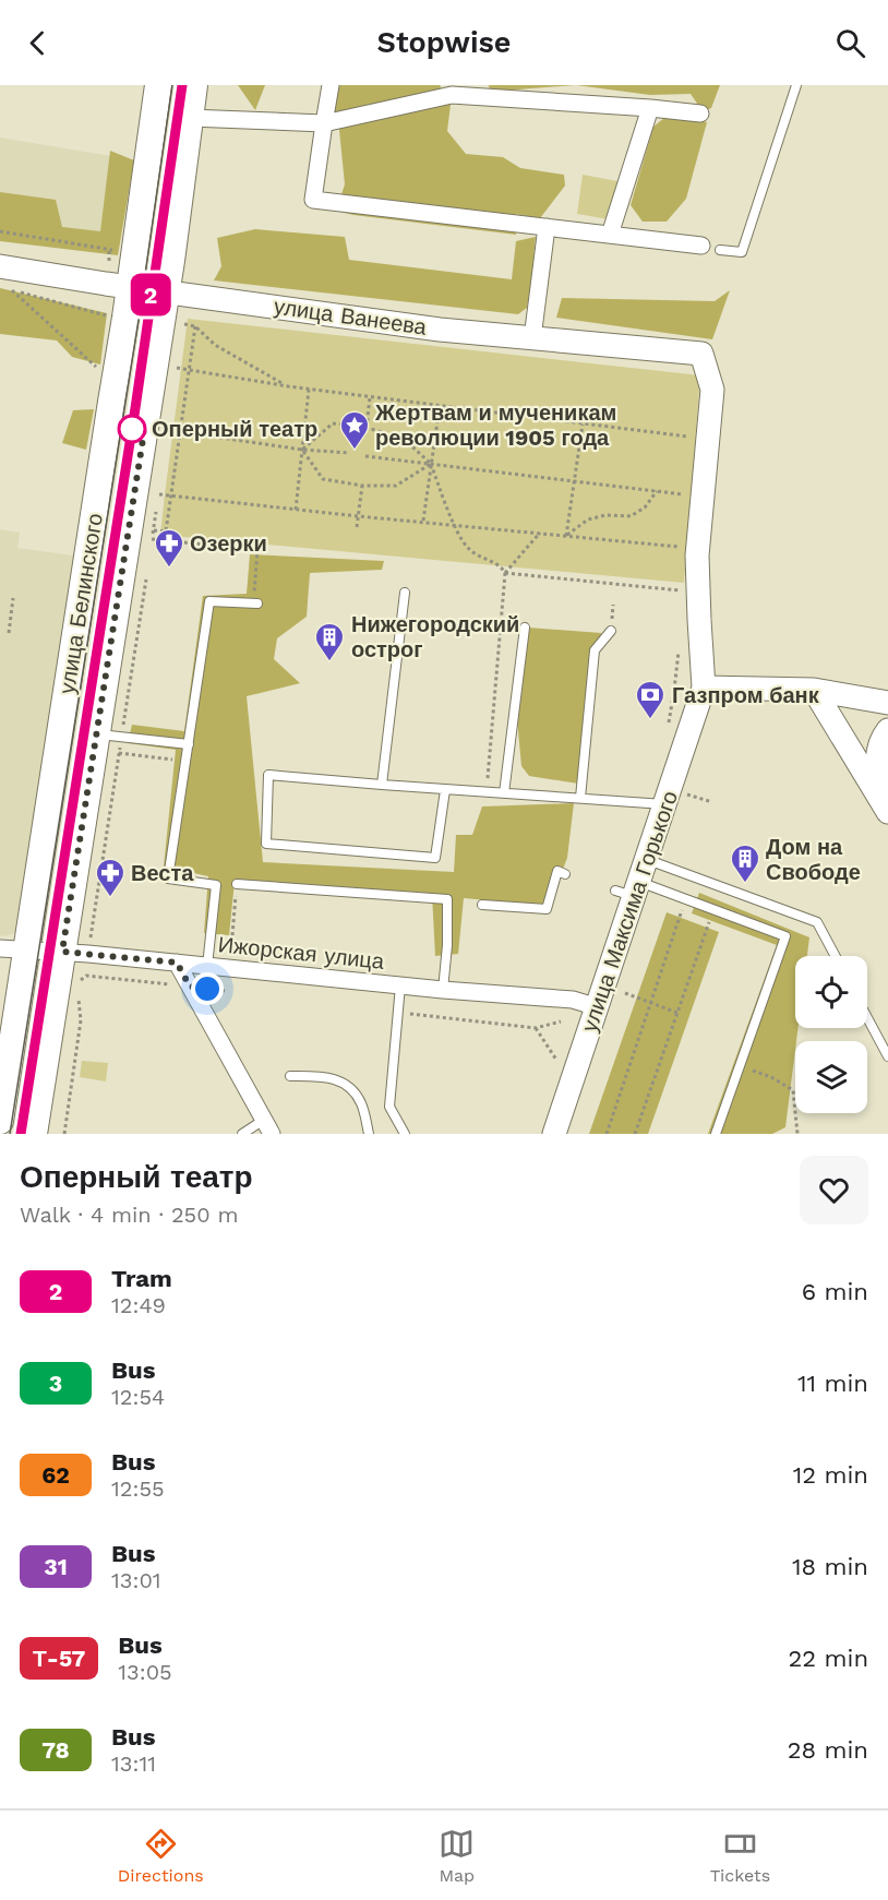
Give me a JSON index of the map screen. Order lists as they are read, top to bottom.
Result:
{
  "streets": {
    "main road": ["улица Ванеева", "улица Белинского", "улица Максима Горького"],
    "street": ["Ижорская улица"]
  },
  "crossings": [
    ["улица Ванеева", "улица Белинского"],
    ["улица Ванеева", "улица Максима Горького"],
    ["улица Белинского", "Ижорская улица"],
    ["улица Максима Горького", "Ижорская улица"]
  ],
  "places": {
    "other": ["Оперный театр"],
    "place": ["Жертвам и мученикам революции 1905 года"],
    "pharmacy": ["Озерки", "Веста"],
    "building": ["Нижегородский острог", "Дом на Свободе"],
    "bank": ["Газпром банк"]
  },
  "lines": ["tram line 2"],
  "page": {
    "header": "Stopwise",
    "on_map": "2",
    "heading": ["Оперный театр", "Walk · 4 min · 250 m"],
    "list": [
      {
        "mark": "2",
        "name": "Tram",
        "note": "12:49",
        "value": "6 min"
      },
      {
        "mark": "3",
        "name": "Bus",
        "note": "12:54",
        "value": "11 min"
      },
      {
        "mark": "62",
        "name": "Bus",
        "note": "12:55",
        "value": "12 min"
      },
      {
        "mark": "31",
        "name": "Bus",
        "note": "13:01",
        "value": "18 min"
      },
      {
        "mark": "Т-57",
        "name": "Bus",
        "note": "13:05",
        "value": "22 min"
      },
      {
        "mark": "78",
        "name": "Bus",
        "note": "13:11",
        "value": "28 min"
      }
    ],
    "tabs": ["Directions", "Map", "Tickets"]
  }
}
